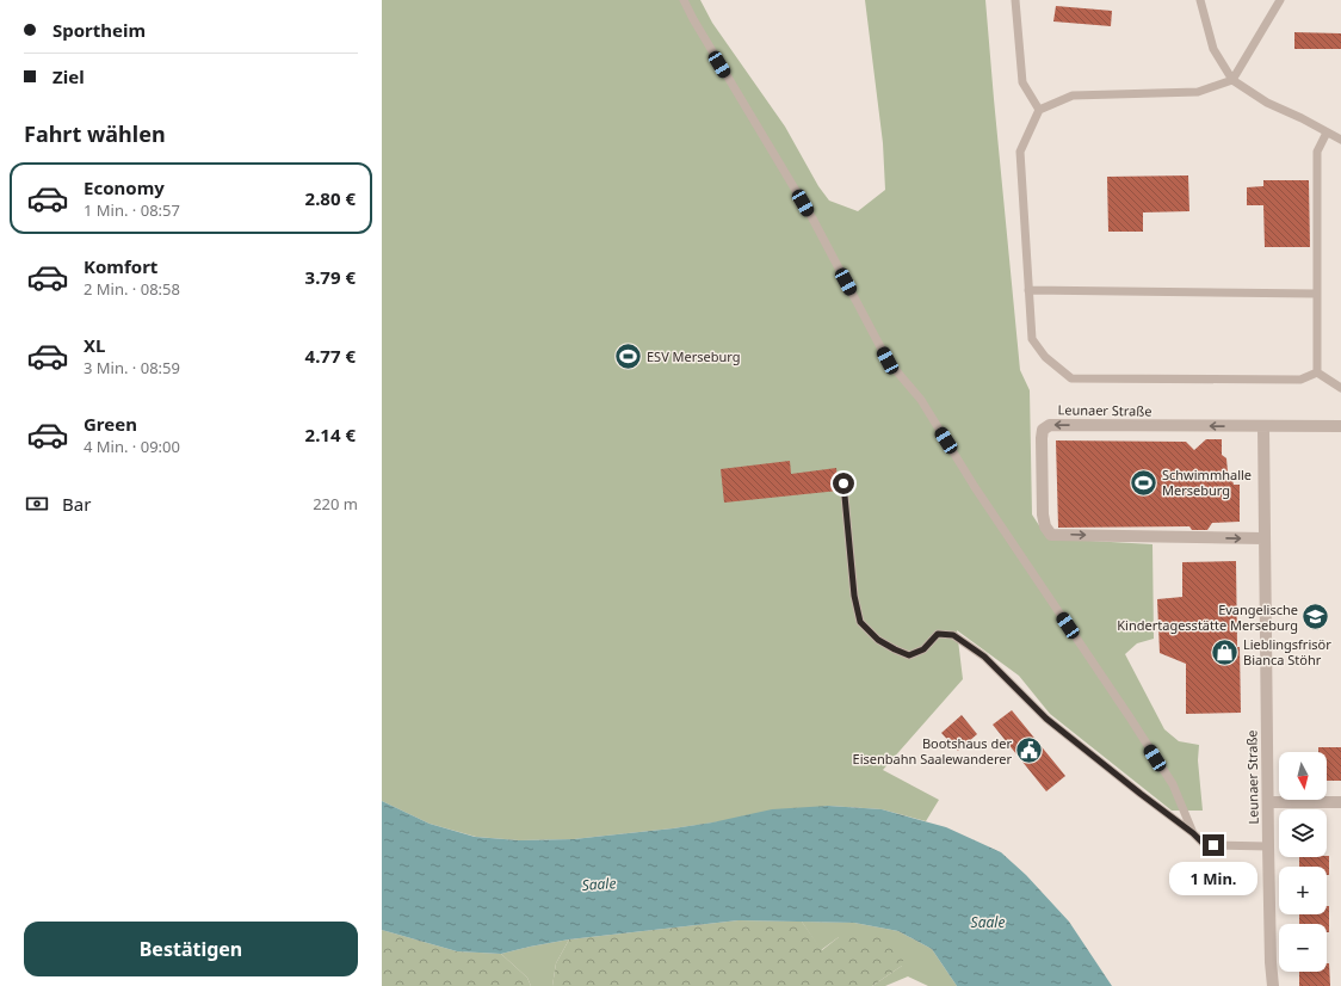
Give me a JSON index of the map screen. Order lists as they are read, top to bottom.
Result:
{
  "streets": {
    "street": ["Leunaer Straße"]
  },
  "water": ["Saale"],
  "places": {
    "sports": ["ESV Merseburg", "Schwimmhalle Merseburg"],
    "school or university": ["Evangelische Kindertagesstätte Merseburg"],
    "shop": ["Lieblingsfrisör Bianca Stöhr"],
    "public building": ["Bootshaus der Eisenbahn Saalewanderer"]
  },
  "north": "bottom",
  "page": {
    "banner": ["Sportheim", "Ziel"],
    "heading": "Fahrt wählen",
    "list": [
      {
        "name": "Economy",
        "note": "1 Min. · 08:57",
        "value": "2.80 €"
      },
      {
        "name": "Komfort",
        "note": "2 Min. · 08:58",
        "value": "3.79 €"
      },
      {
        "name": "XL",
        "note": "3 Min. · 08:59",
        "value": "4.77 €"
      },
      {
        "name": "Green",
        "note": "4 Min. · 09:00",
        "value": "2.14 €"
      }
    ],
    "pay": ["Bar", "220 m"],
    "map_buttons": ["+", "−"],
    "bubble": "1 Min.",
    "buttons": "Bestätigen"
  }
}
